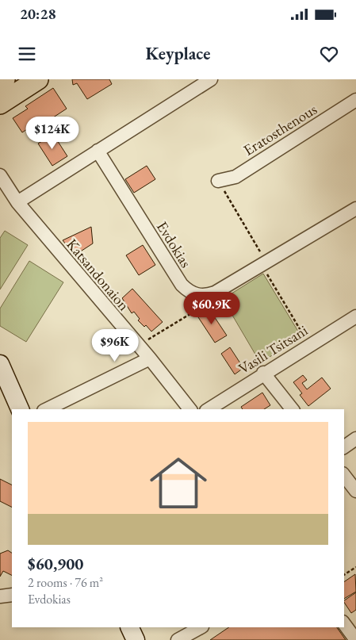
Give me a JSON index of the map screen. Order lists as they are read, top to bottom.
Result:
{
  "streets": {
    "street": [
      "Eratosthenous",
      "Evdokias",
      "Katsandonaion",
      "Vasili Tsitsani"
    ]
  },
  "page": {
    "status": "20:28",
    "header": "Keyplace",
    "price": ["$124K", "$60.9K", "$96K"],
    "list": [
      {
        "name": "$60,900",
        "note": "2 rooms · 76 m² · Evdokias"
      }
    ]
  }
}
